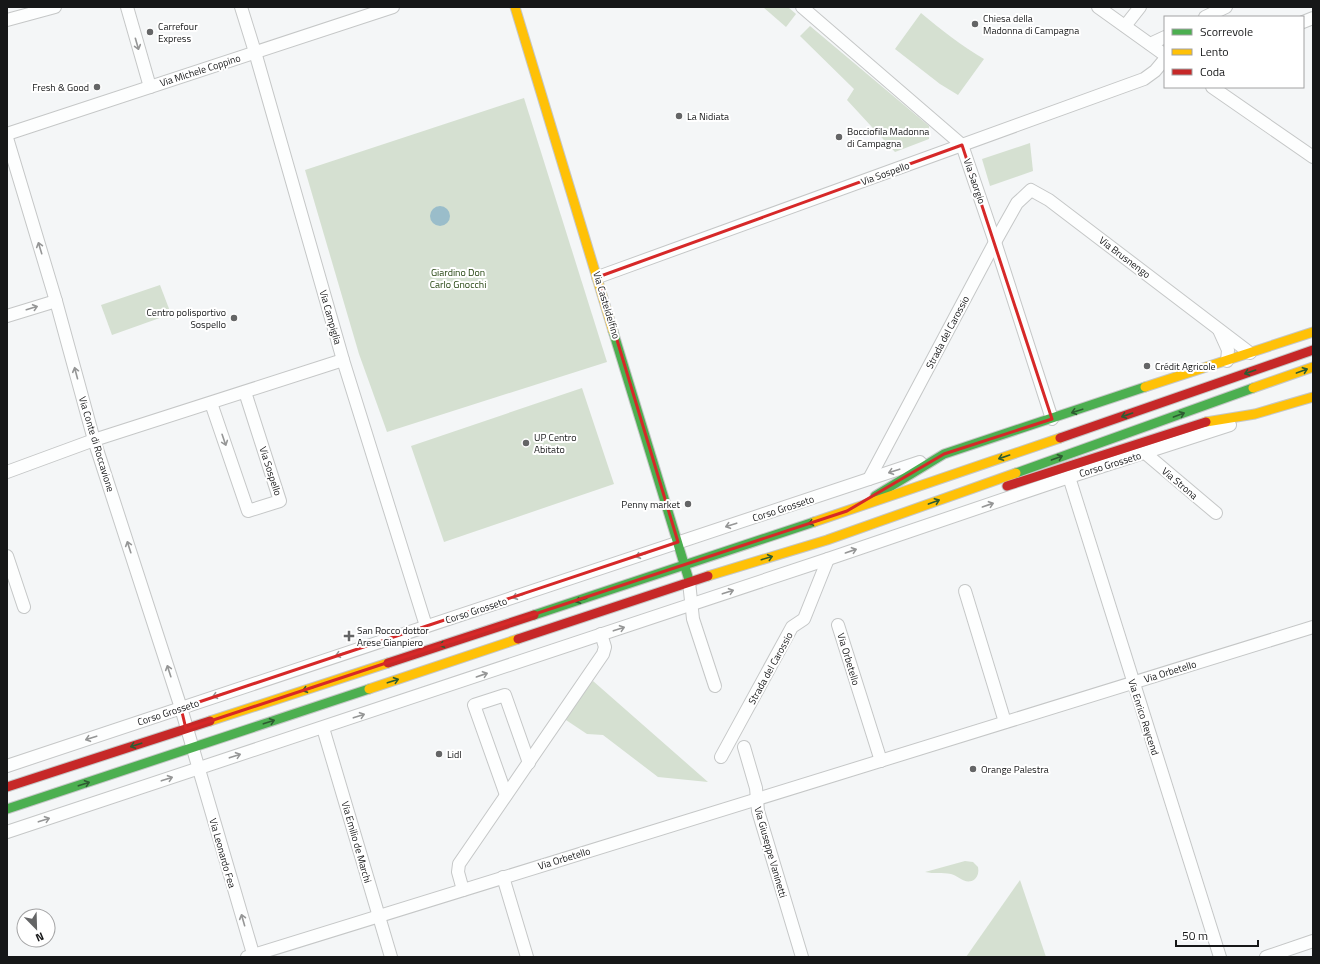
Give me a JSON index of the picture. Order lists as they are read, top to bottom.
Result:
{
  "streets": {
    "main road": ["Via Casteldelfino", "Corso Grosseto"],
    "street": [
      "Via Michele Coppino",
      "Via Sospello",
      "Via Saorgio",
      "Via Brusnengo",
      "Via Campiglia",
      "Strada del Carossio",
      "Via Conte di Roccavione",
      "Via Strona",
      "Via Orbetello",
      "Via Enrico Reycend",
      "Via Emilio de Marchi",
      "Via Giuseppe Vaninetti",
      "Via Leonardo Fea"
    ]
  },
  "crossings": [
    ["Via Michele Coppino", "Via Campiglia"],
    ["Via Sospello", "Via Saorgio"],
    ["Via Sospello", "Via Casteldelfino"],
    ["Via Saorgio", "Strada del Carossio"],
    ["Via Saorgio", "Corso Grosseto"],
    ["Via Brusnengo", "Strada del Carossio"],
    ["Via Brusnengo", "Corso Grosseto"],
    ["Via Casteldelfino", "Corso Grosseto"],
    ["Via Campiglia", "Corso Grosseto"],
    ["Strada del Carossio", "Corso Grosseto"],
    ["Via Conte di Roccavione", "Corso Grosseto"],
    ["Via Conte di Roccavione", "Via Leonardo Fea"],
    ["Corso Grosseto", "Via Strona"],
    ["Corso Grosseto", "Via Enrico Reycend"],
    ["Corso Grosseto", "Via Emilio de Marchi"],
    ["Corso Grosseto", "Via Leonardo Fea"],
    ["Via Orbetello", "Via Enrico Reycend"],
    ["Via Orbetello", "Via Emilio de Marchi"],
    ["Via Orbetello", "Via Giuseppe Vaninetti"],
    ["Via Orbetello", "Via Leonardo Fea"]
  ],
  "one_way": ["Via Conte di Roccavione", "Via Leonardo Fea"],
  "parks": ["Giardino Don Carlo Gnocchi"],
  "places": {
    "other": [
      "Chiesa della Madonna di Campagna",
      "Carrefour Express",
      "Fresh & Good",
      "La Nidiata",
      "Bocciofila Madonna di Campagna",
      "Centro polisportivo Sospello",
      "Crédit Agricole",
      "UP Centro Abitato",
      "Penny market",
      "Lidl",
      "Orange Palestra"
    ],
    "health": ["San Rocco dottor Arese Gianpiero"]
  },
  "legend": ["Scorrevole", "Lento", "Coda"],
  "scale_bar": "50 m",
  "north": "bottom right"
}
